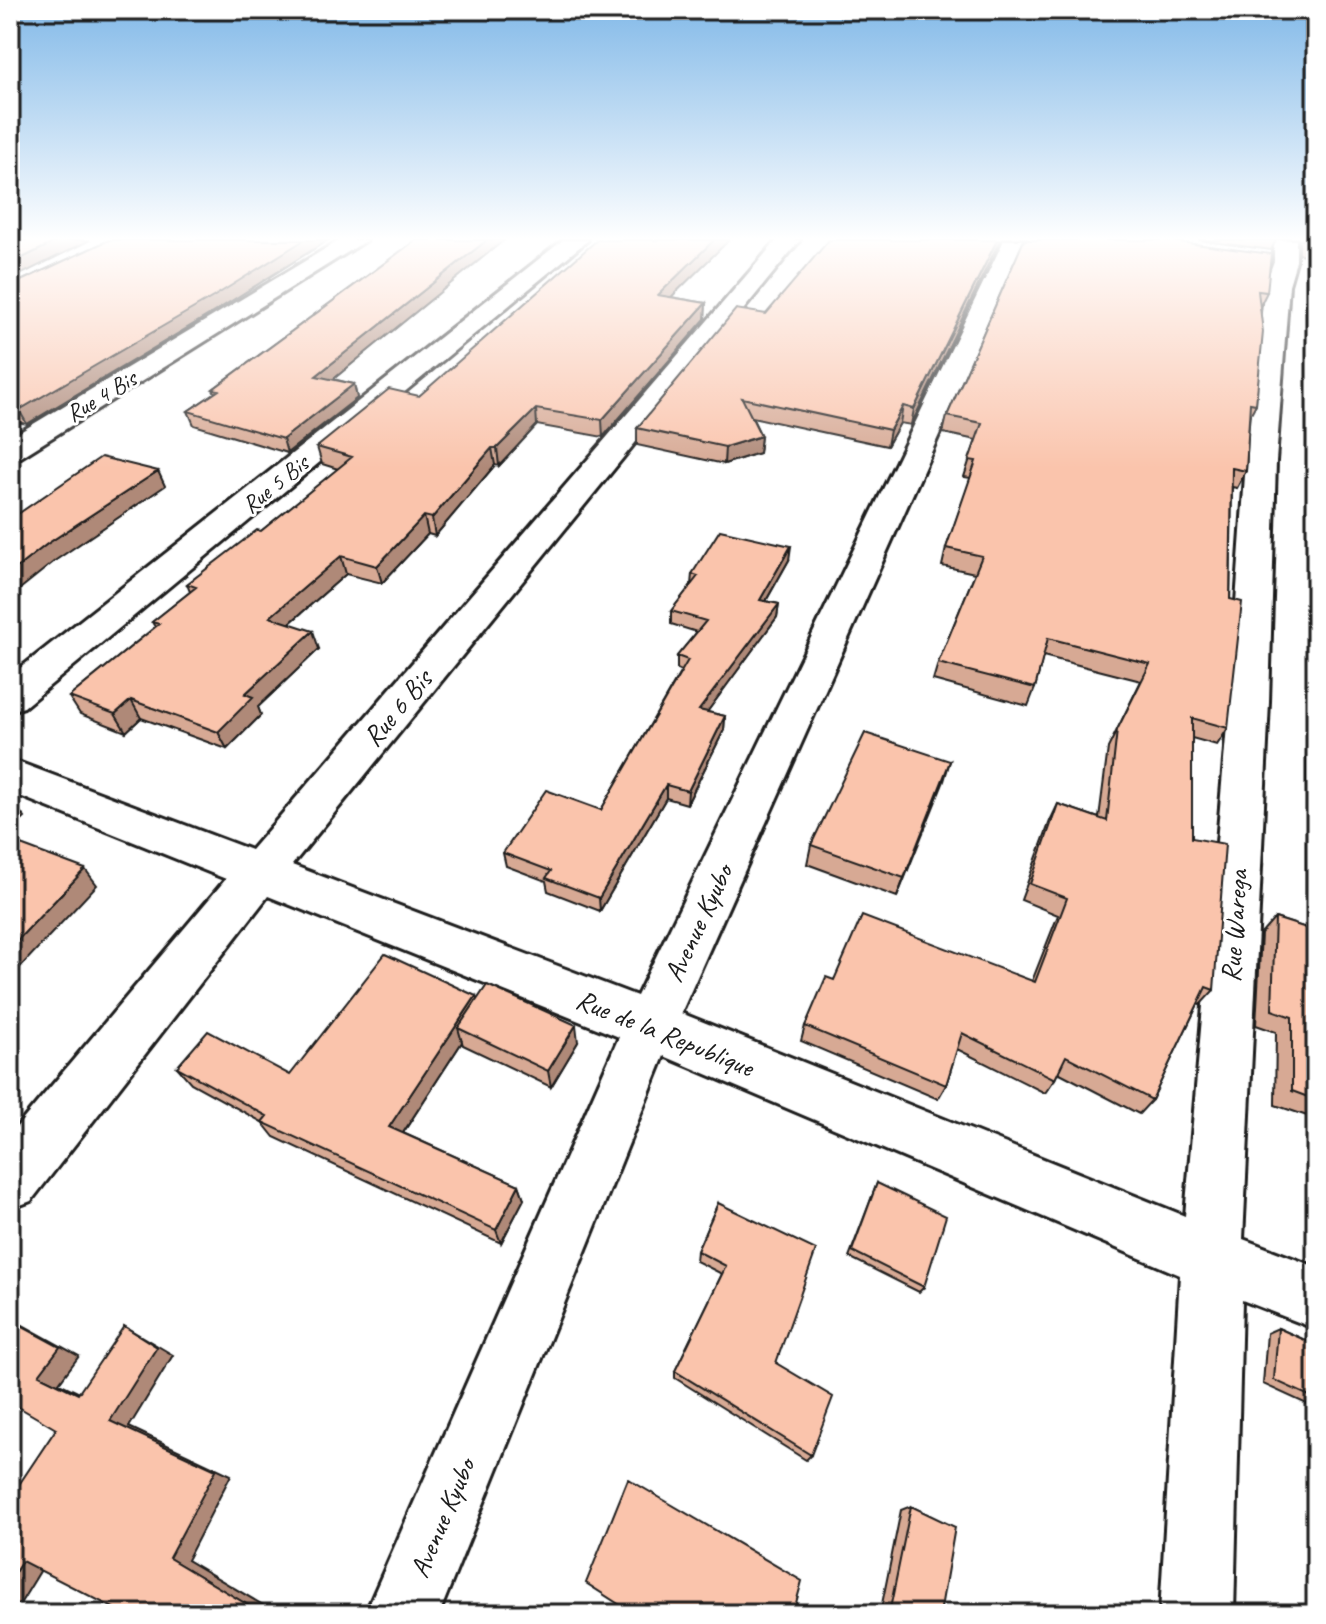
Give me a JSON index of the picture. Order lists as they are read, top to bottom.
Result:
{
  "streets": {
    "street": [
      "Rue 4 Bis",
      "Rue 5 Bis",
      "Rue 6 Bis",
      "Avenue Kyubo",
      "Rue Warega",
      "Rue de la Republique"
    ]
  },
  "crossings": [
    ["Rue 6 Bis", "Rue de la Republique"],
    ["Avenue Kyubo", "Rue de la Republique"],
    ["Rue Warega", "Rue de la Republique"]
  ]
}
